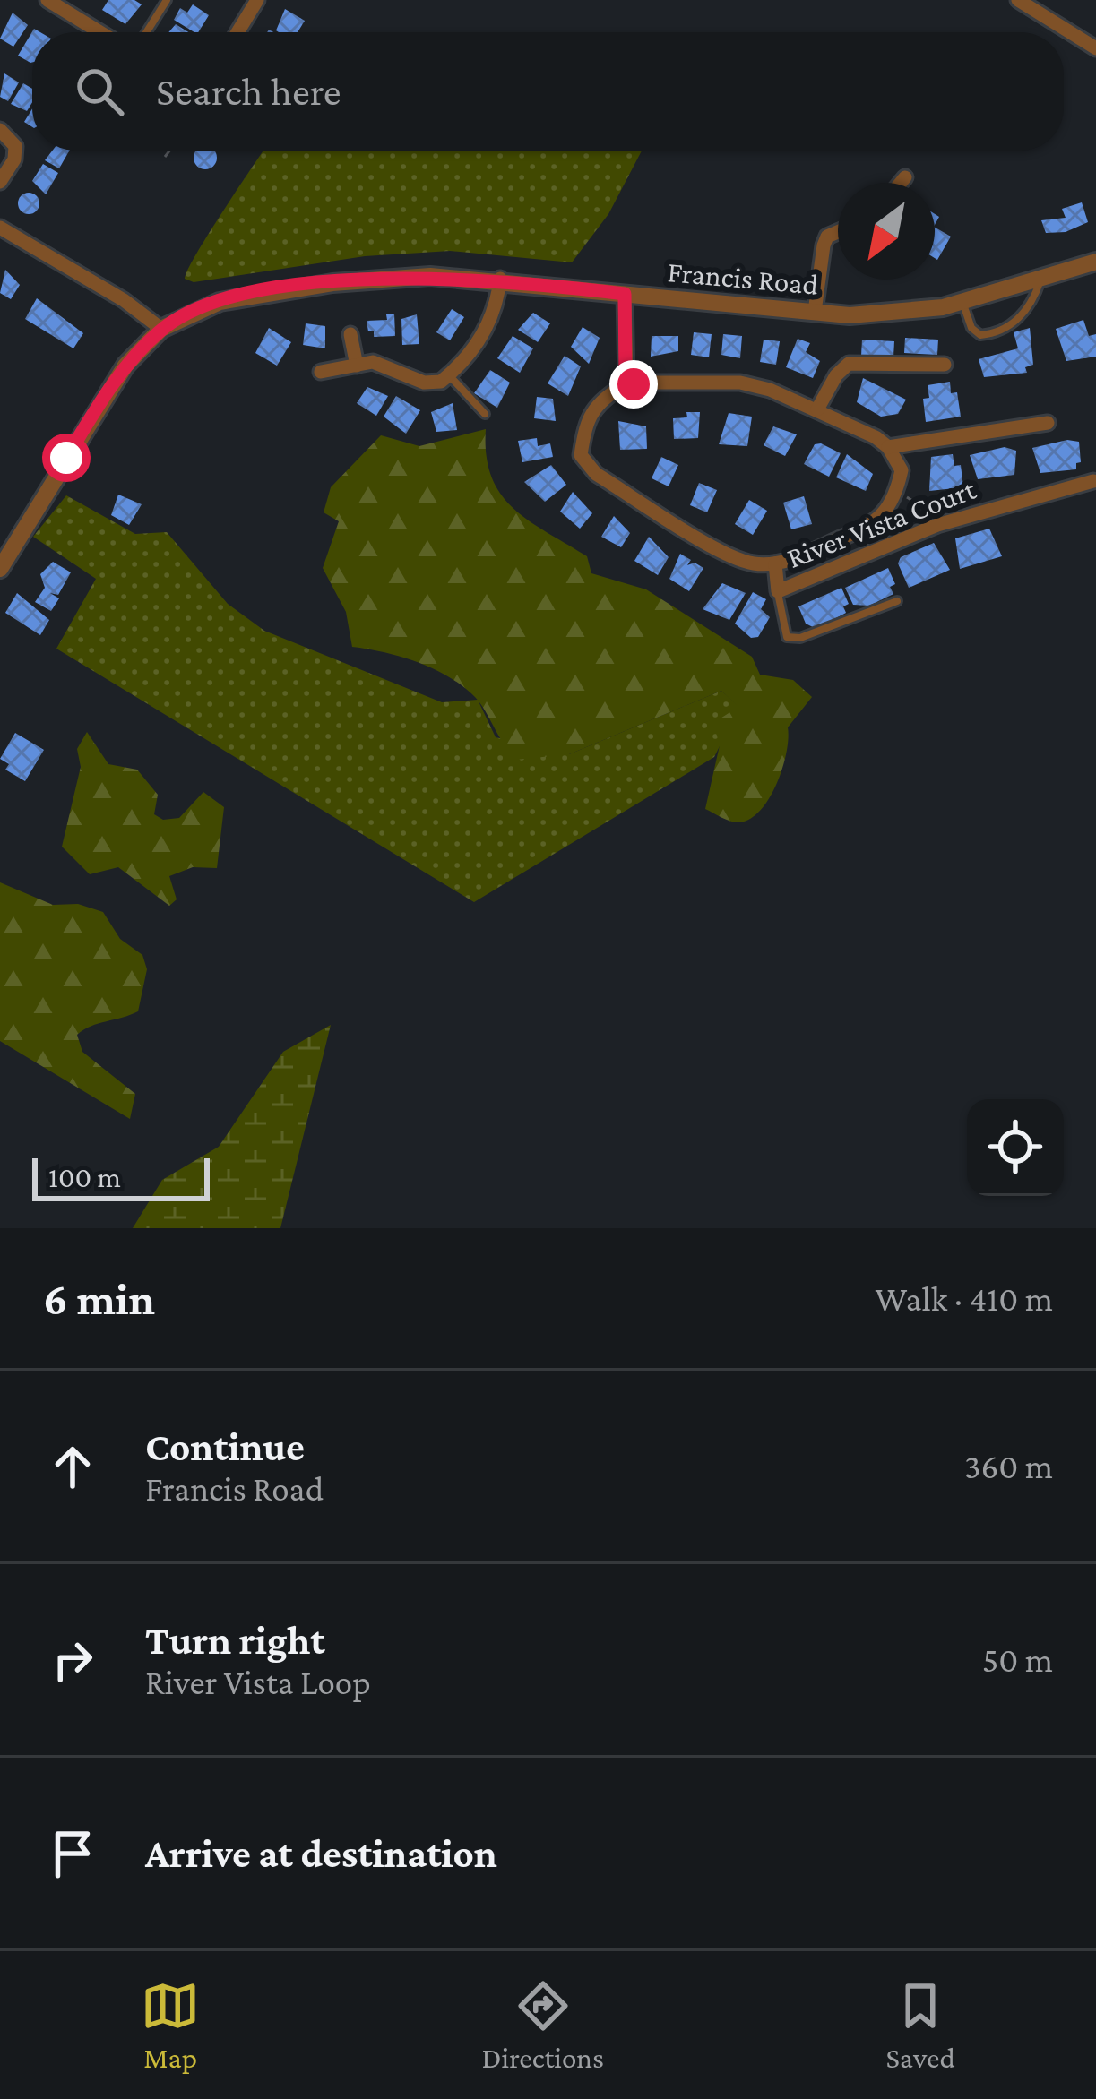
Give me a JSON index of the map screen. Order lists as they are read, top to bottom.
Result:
{
  "streets": {
    "street": ["Francis Road", "River Vista Court"]
  },
  "scale_bar": "100 m",
  "north": "bottom left",
  "page": {
    "search": "Search here",
    "scale": "100 m",
    "heading": ["6 min", "Walk · 410 m"],
    "list": [
      ["Continue", "Francis Road", "360 m"],
      ["Turn right", "River Vista Loop", "50 m"],
      "Arrive at destination"
    ],
    "nav": ["Map", "Directions", "Saved"]
  }
}
